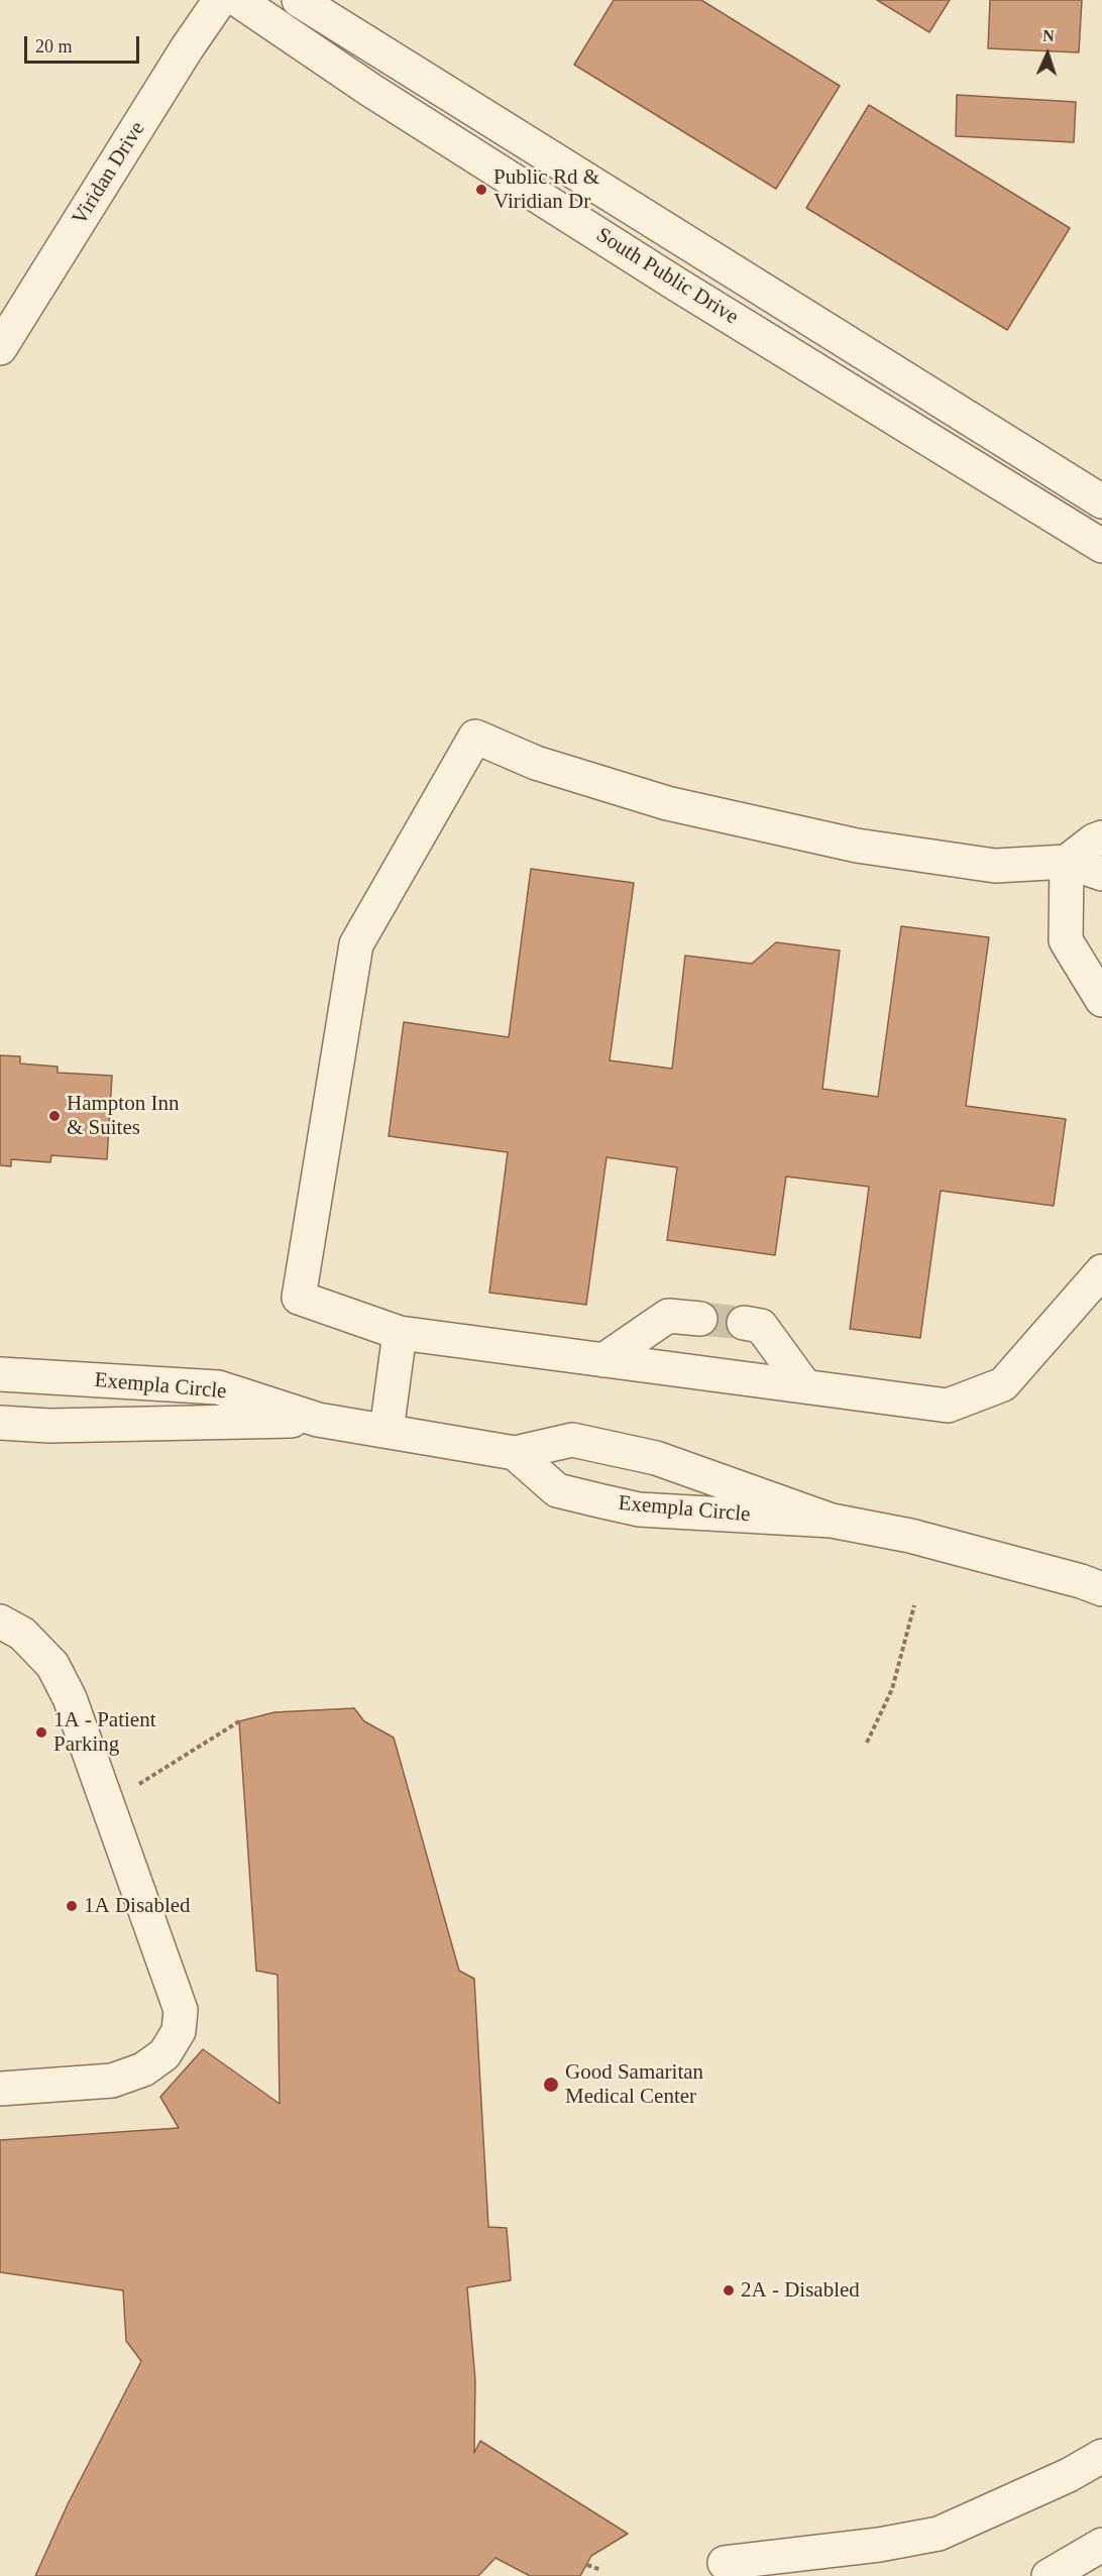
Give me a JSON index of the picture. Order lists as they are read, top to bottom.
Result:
{
  "streets": {
    "street": ["Viridan Drive", "South Public Drive", "Exempla Circle"]
  },
  "places": [
    "Public Rd & Viridian Dr",
    "Hampton Inn & Suites",
    "1A - Patient Parking",
    "1A Disabled",
    "Good Samaritan Medical Center",
    "2A - Disabled"
  ],
  "scale_bar": "20 m",
  "north": "top"
}
